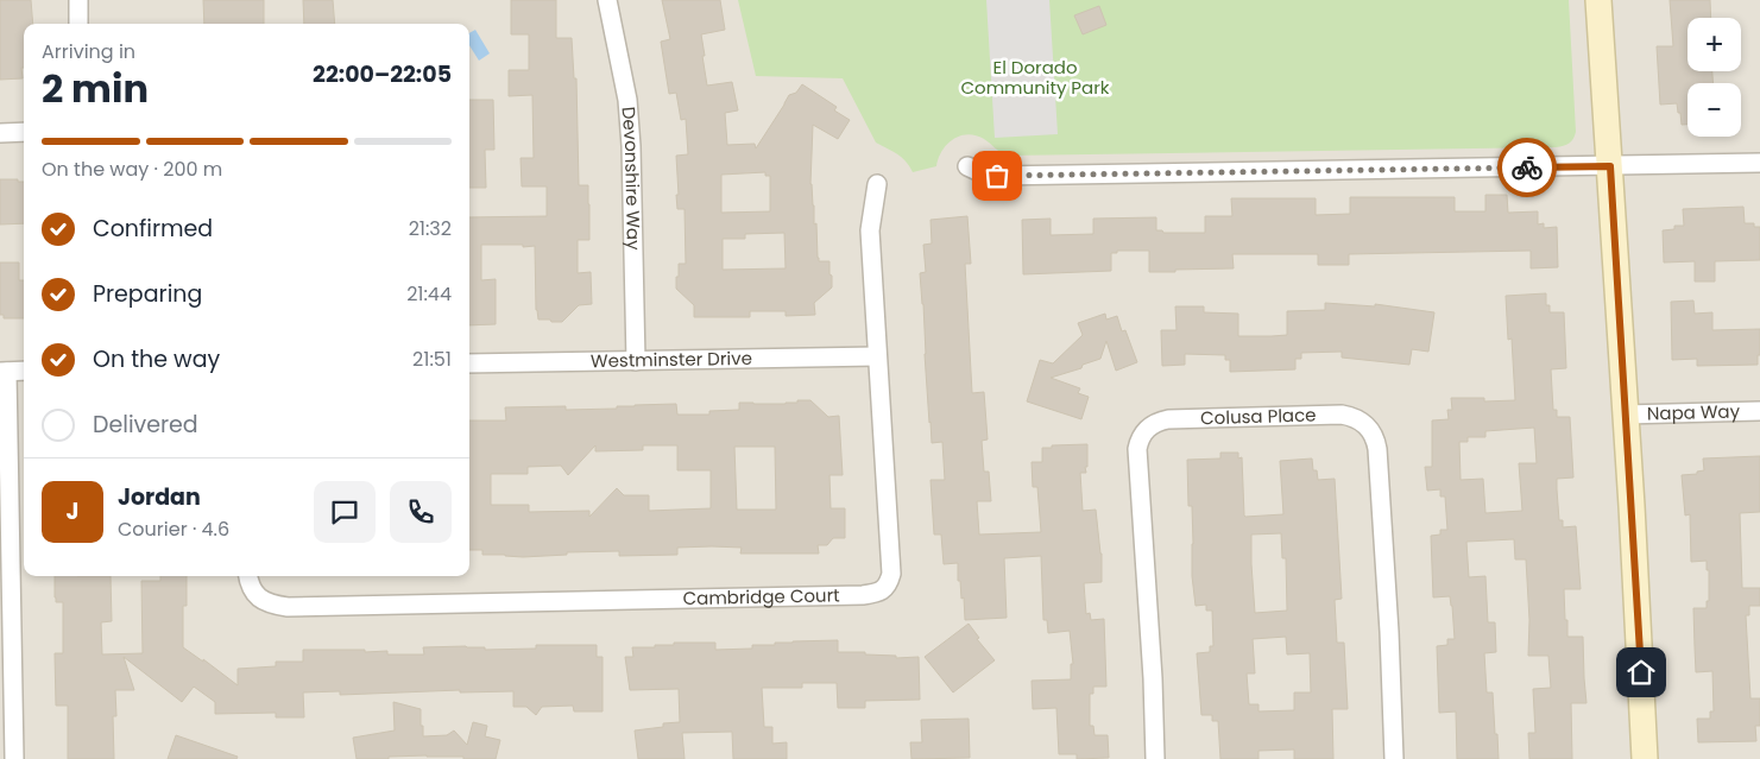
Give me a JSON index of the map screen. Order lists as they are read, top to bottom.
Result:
{
  "streets": {
    "street": [
      "Devonshire Way",
      "Westminster Drive",
      "Napa Way",
      "Colusa Place",
      "Cambridge Court"
    ]
  },
  "crossings": [
    ["Devonshire Way", "Westminster Drive"],
    ["Westminster Drive", "Cambridge Court"]
  ],
  "parks": ["El Dorado Community Park"],
  "page": {
    "map_buttons": ["+", "−"],
    "heading": ["2 min", "Arriving in", "22:00–22:05"],
    "panel": ["Jordan", "Courier · 4.6"],
    "bar": "On the way · 200 m",
    "list": [
      ["Confirmed", "21:32"],
      ["Preparing", "21:44"],
      ["On the way", "21:51"],
      "Delivered"
    ],
    "round": "J"
  }
}
